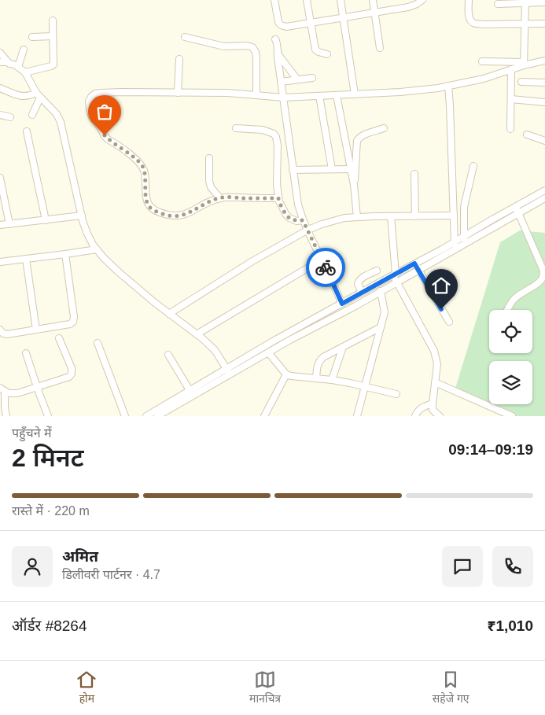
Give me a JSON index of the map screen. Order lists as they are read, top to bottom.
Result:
{
  "page": {
    "heading": ["2 मिनट", "पहुँचने में", "09:14–09:19"],
    "panel": [
      "अमित",
      "डिलीवरी पार्टनर · 4.7",
      "ऑर्डर #8264",
      "₹1,010"
    ],
    "bar": "रास्ते में · 220 m",
    "tabs": ["होम", "मानचित्र", "सहेजे गए"]
  }
}
